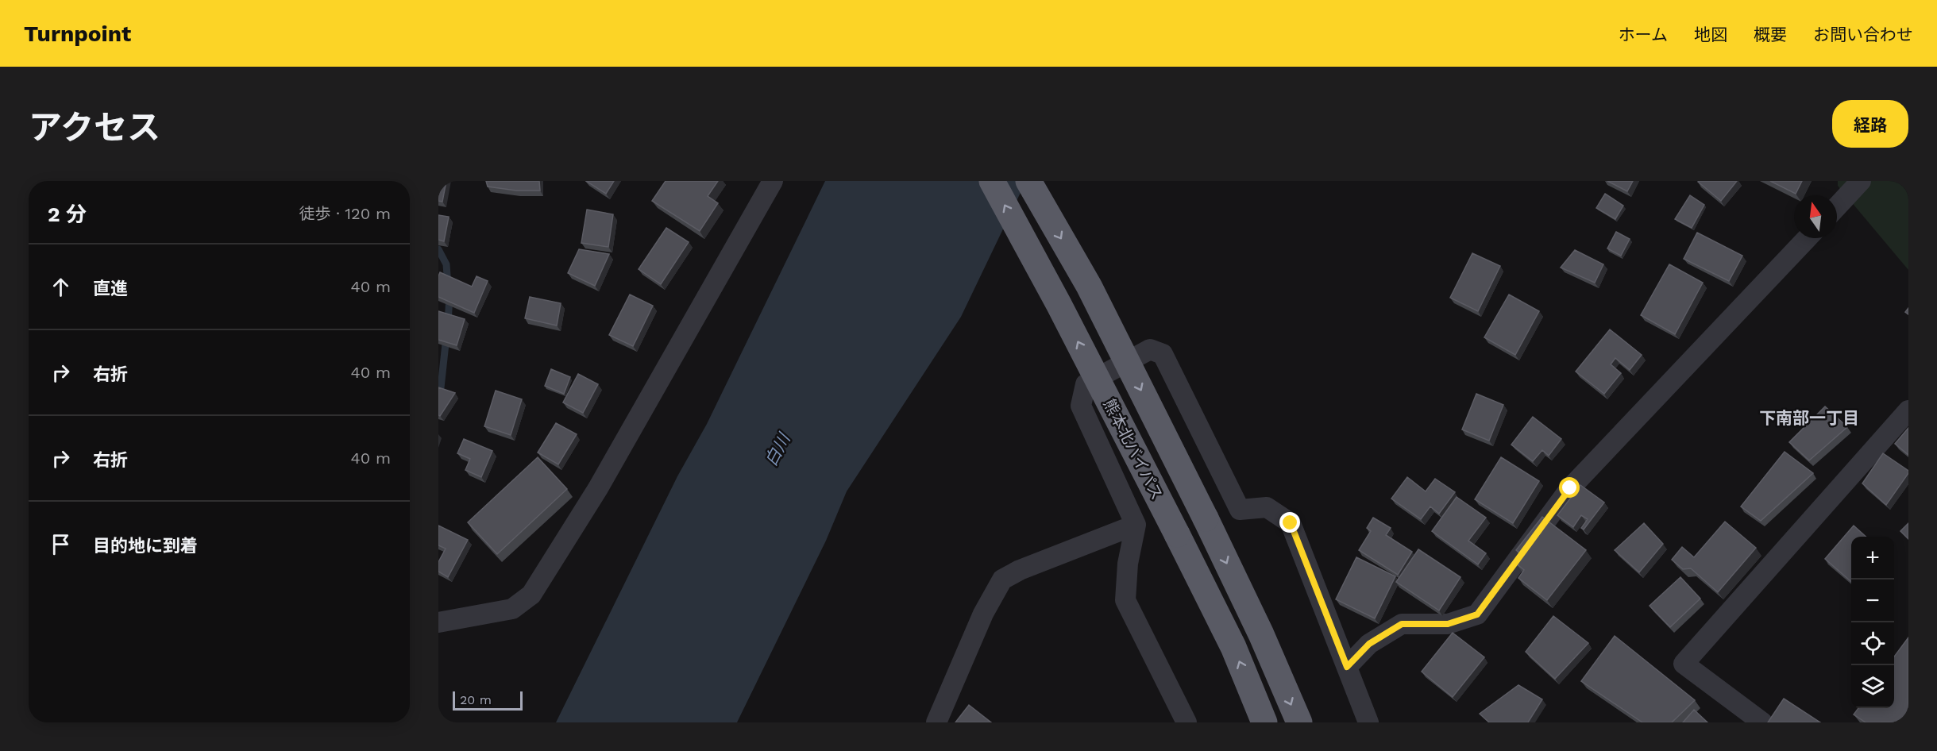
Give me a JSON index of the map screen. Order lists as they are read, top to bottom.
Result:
{
  "streets": {
    "highway": ["熊本北バイパス"]
  },
  "districts": ["下南部一丁目"],
  "water": ["白川"],
  "scale_bar": "20 m",
  "north": "top",
  "page": {
    "header": "Turnpoint",
    "nav": [
      "ホーム",
      "地図",
      "概要",
      "お問い合わせ"
    ],
    "title": "アクセス",
    "buttons": "経路",
    "heading": ["2 分", "徒歩 · 120 m"],
    "list": [
      ["直進", "40 m"],
      ["右折", "40 m"],
      ["右折", "40 m"],
      "目的地に到着"
    ],
    "map_buttons": ["+", "−"],
    "scale": "20 m"
  }
}
